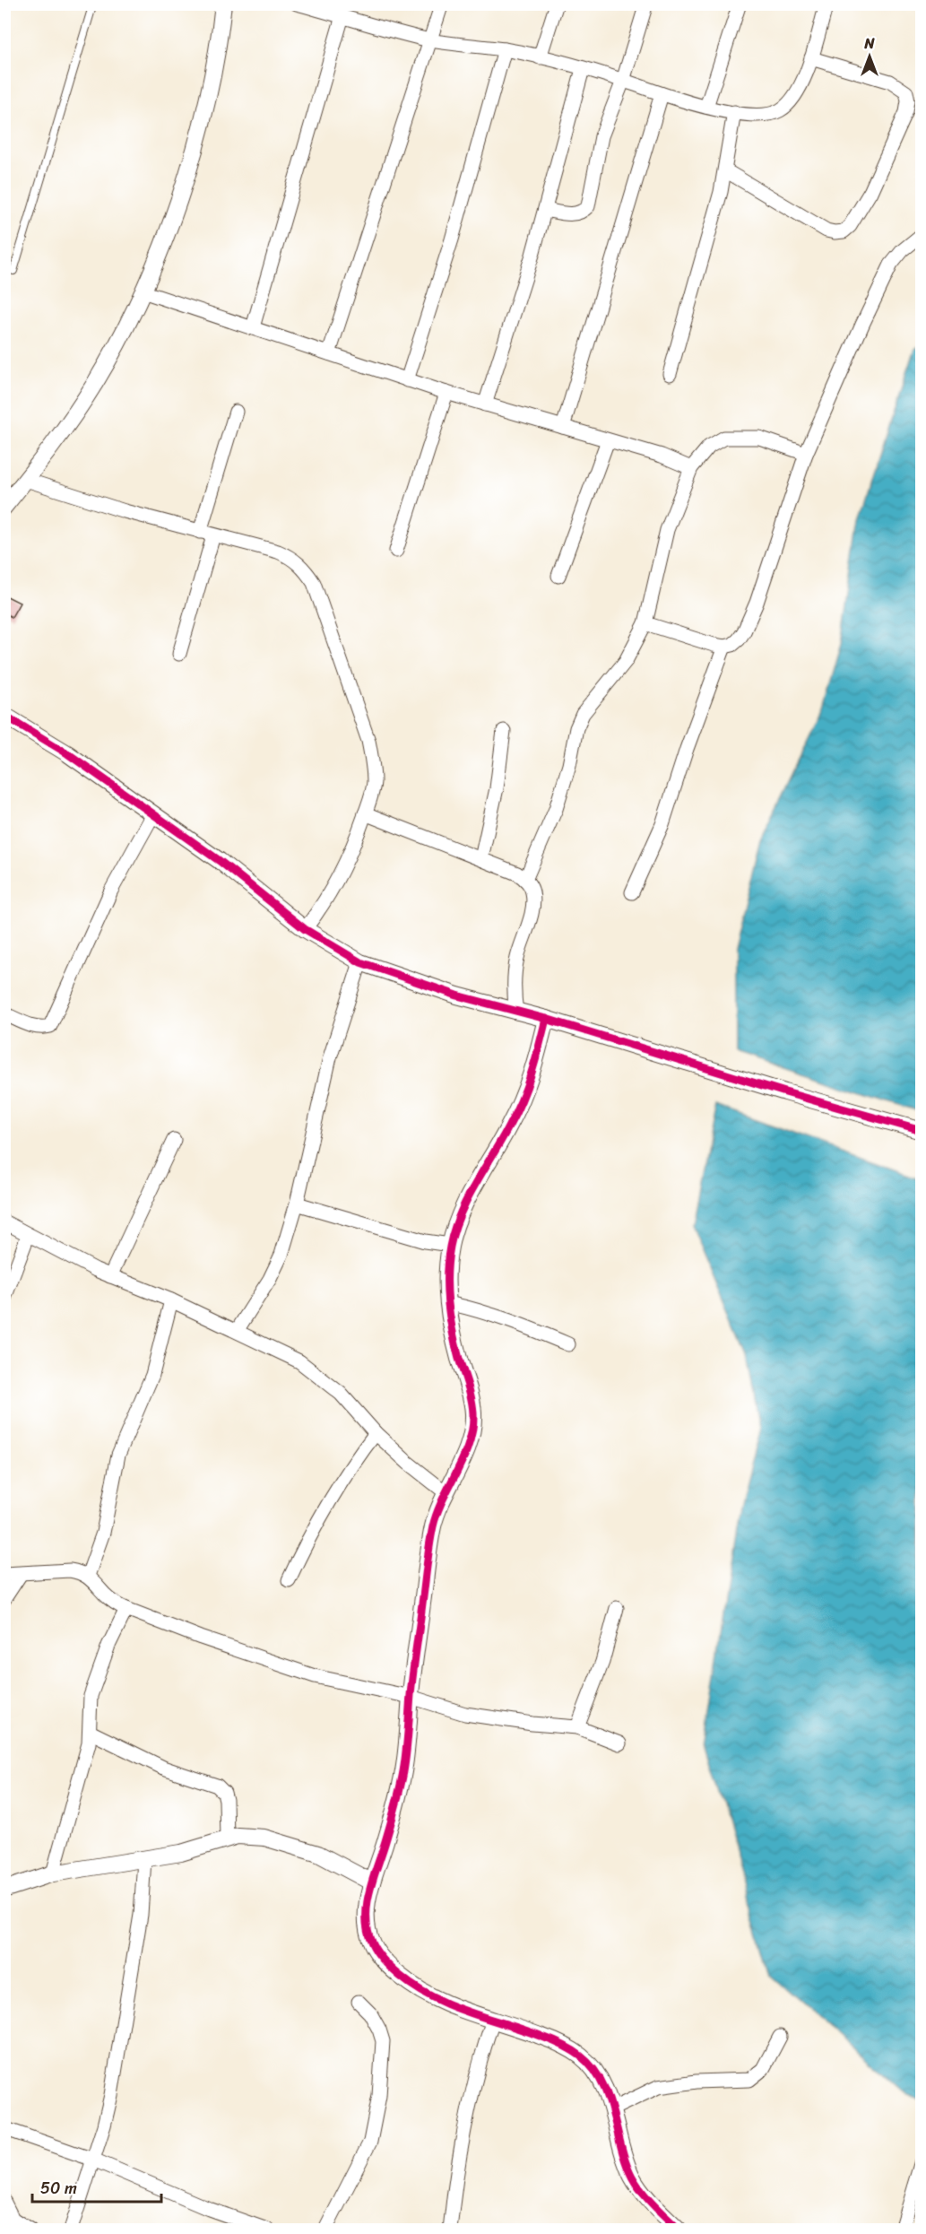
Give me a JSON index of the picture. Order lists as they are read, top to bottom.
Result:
{
  "scale_bar": "50 m",
  "north": "top"
}
